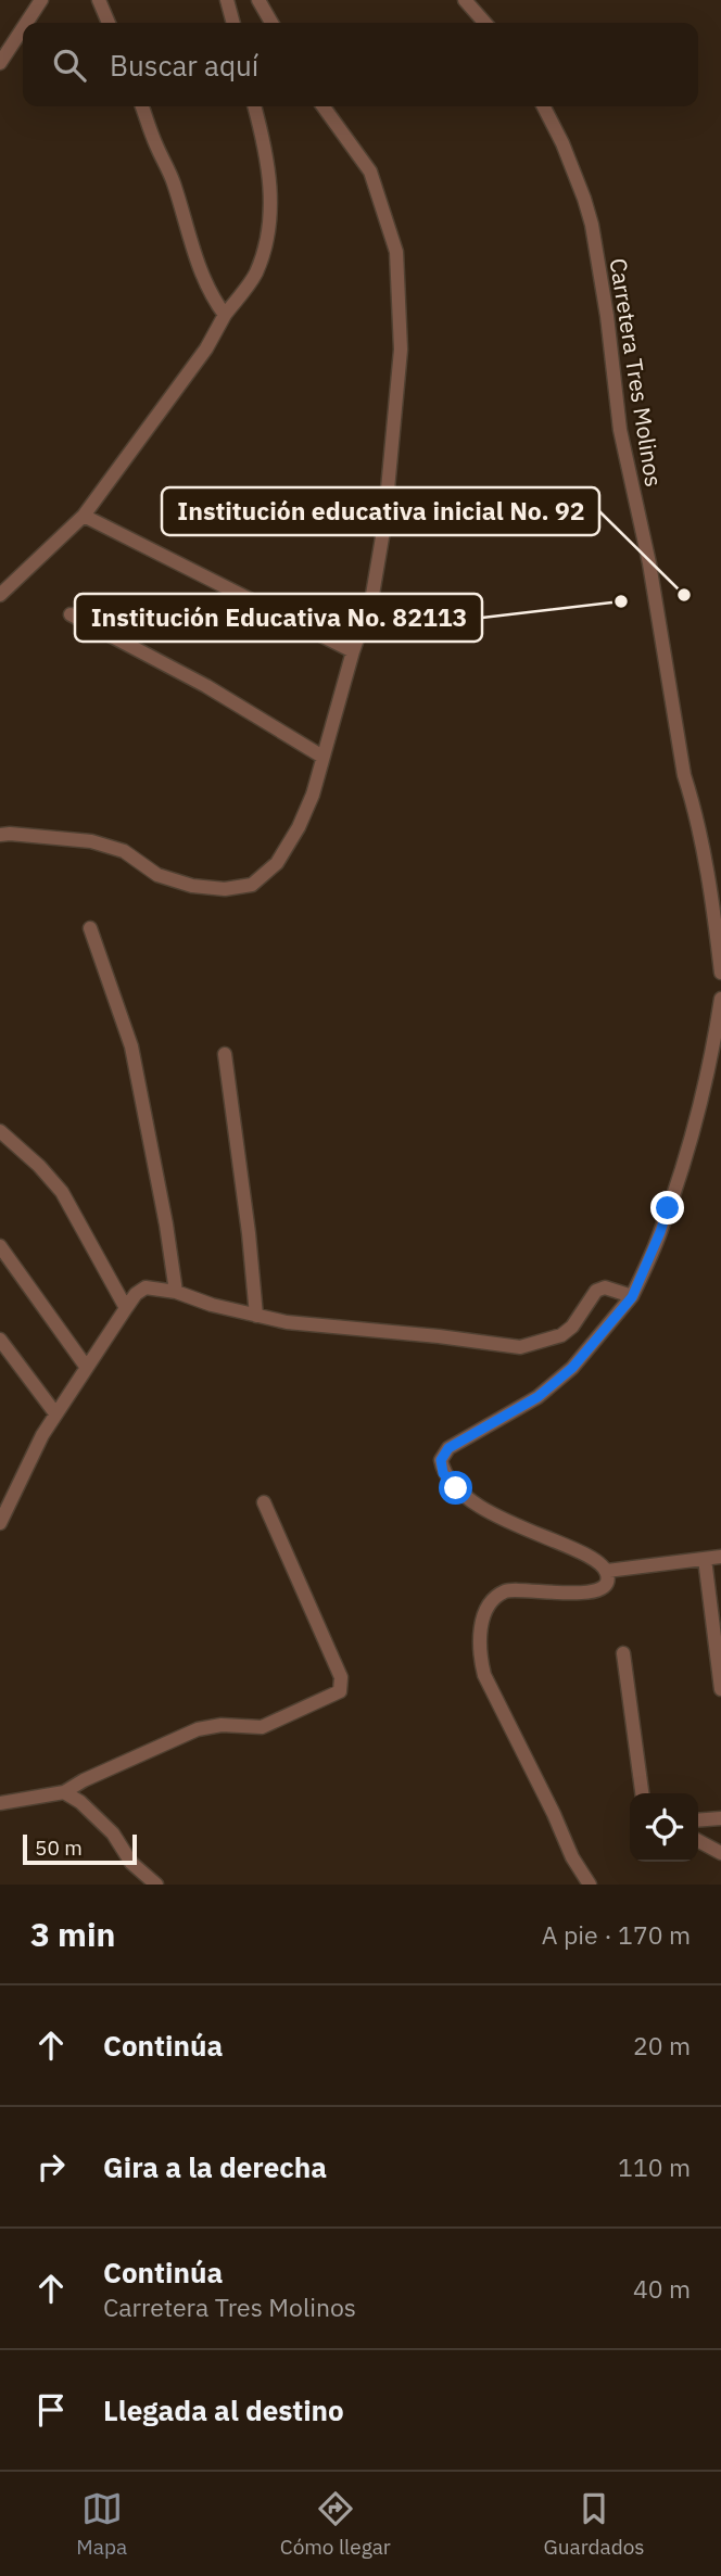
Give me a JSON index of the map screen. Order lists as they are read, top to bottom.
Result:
{
  "streets": {
    "street": ["Carretera Tres Molinos"]
  },
  "places": ["Institución educativa inicial No. 92", "Institución Educativa No. 82113"],
  "scale_bar": "50 m",
  "page": {
    "search": "Buscar aquí",
    "scale": "50 m",
    "heading": ["3 min", "A pie · 170 m"],
    "list": [
      ["Continúa", "20 m"],
      ["Gira a la derecha", "110 m"],
      ["Continúa", "Carretera Tres Molinos", "40 m"],
      "Llegada al destino"
    ],
    "nav": ["Mapa", "Cómo llegar", "Guardados"]
  }
}
